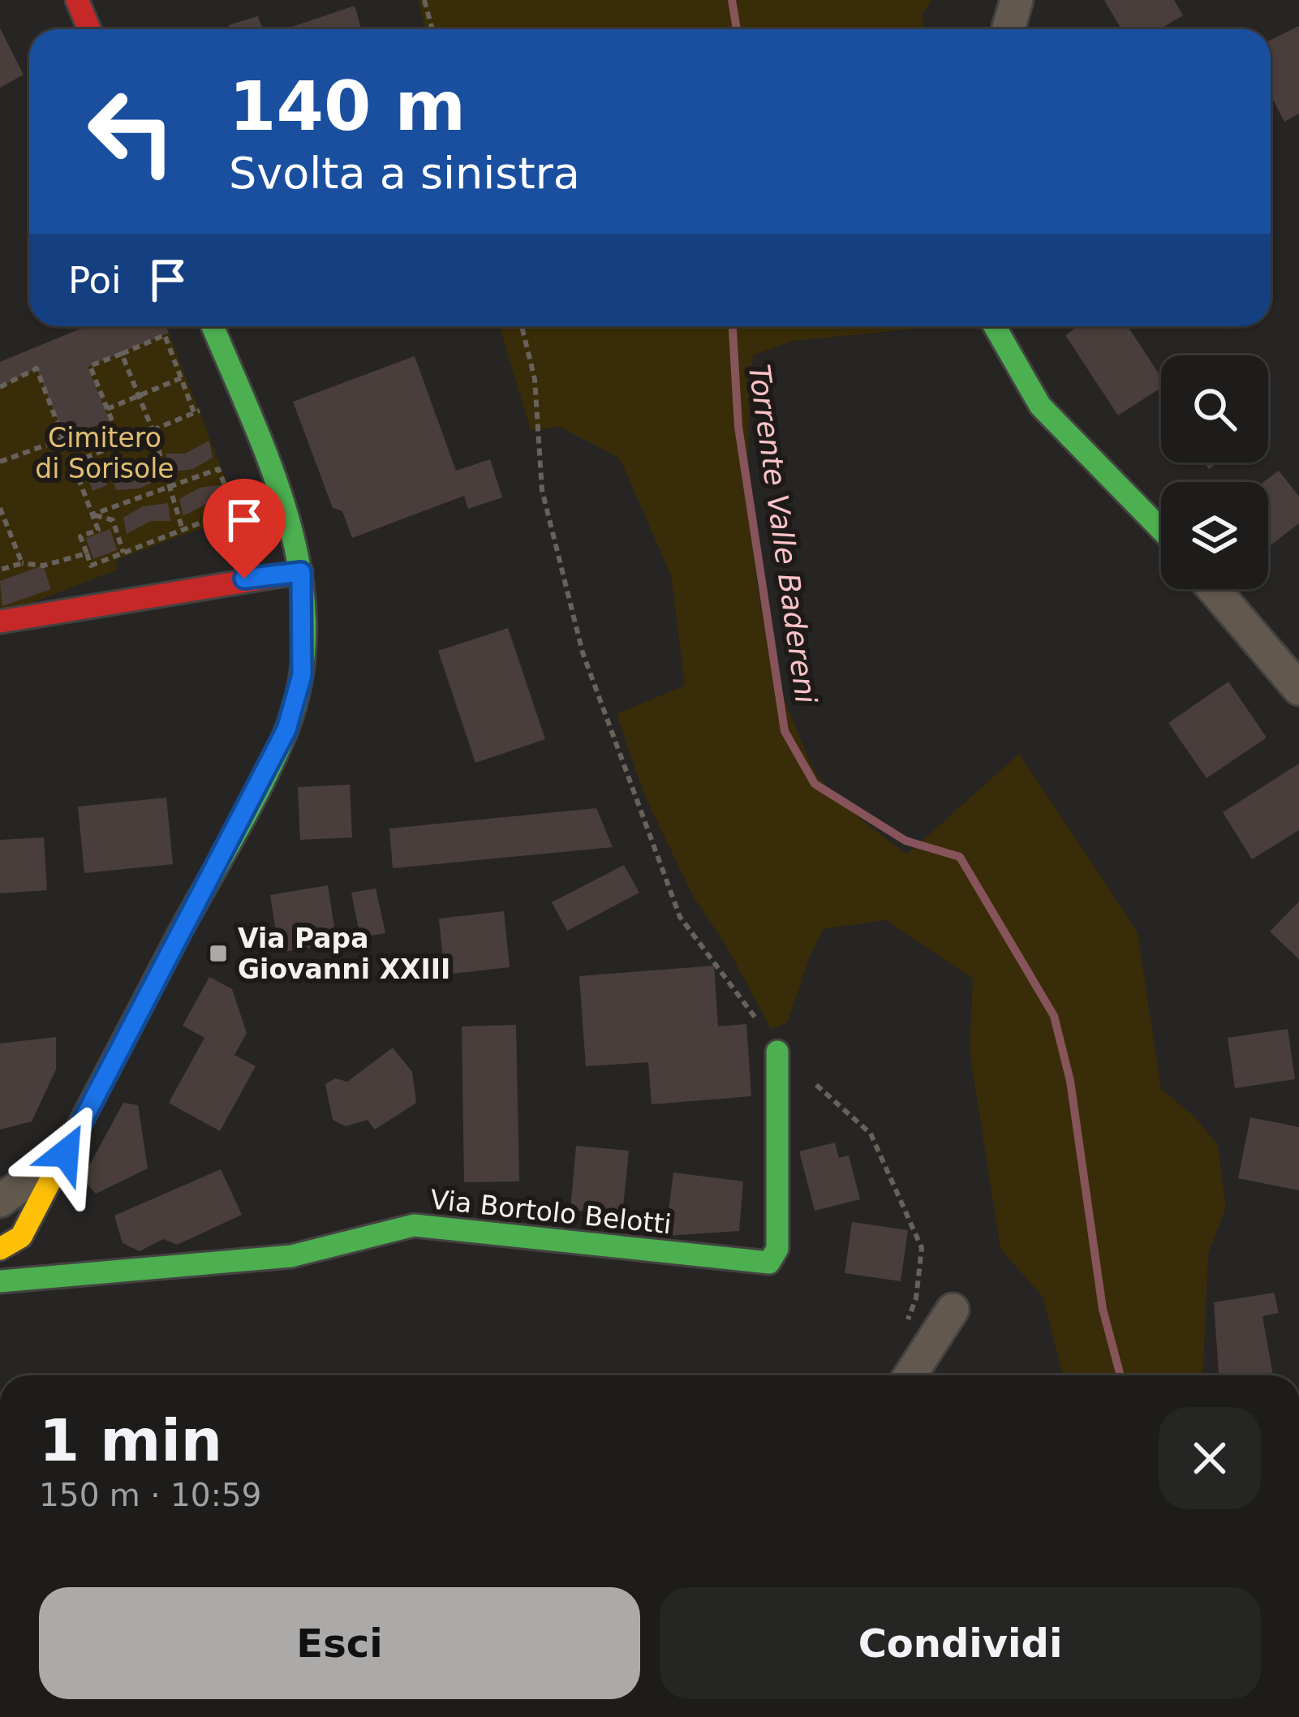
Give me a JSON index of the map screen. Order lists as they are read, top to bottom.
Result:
{
  "streets": {
    "street": ["Via Bortolo Belotti"]
  },
  "water": ["Torrente Valle Badereni"],
  "parks": ["Cimitero di Sorisole"],
  "places": {
    "transit": ["Via Papa Giovanni XXIII"]
  },
  "page": {
    "turn": ["140 m", "Svolta a sinistra"],
    "then": "Poi",
    "heading": ["1 min", "150 m · 10:59"],
    "buttons": ["Esci", "Condividi"]
  }
}
